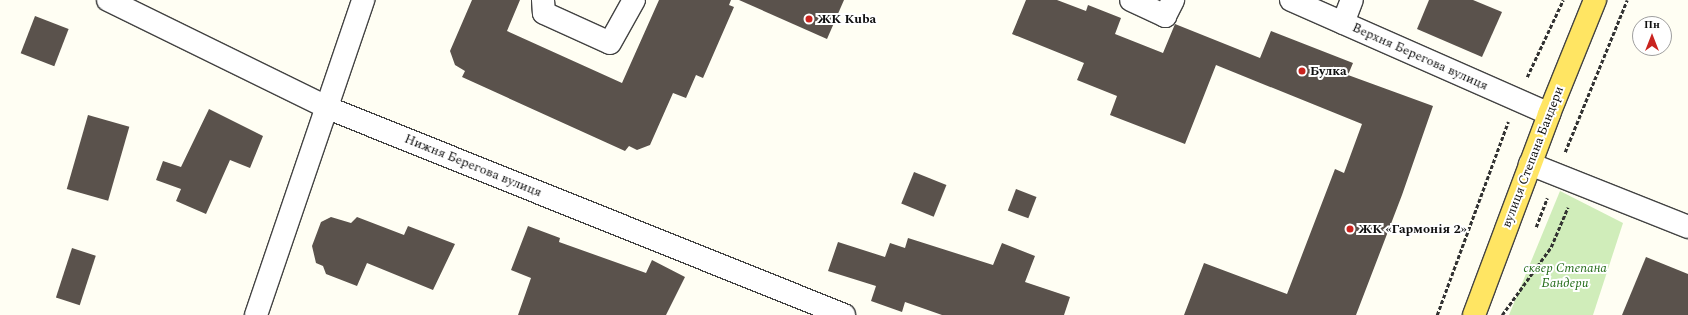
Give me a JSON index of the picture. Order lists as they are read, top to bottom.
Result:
{
  "streets": {
    "main road": ["вулиця Степана Бандери"],
    "street": ["Верхня Берегова вулиця", "Нижня Берегова вулиця"]
  },
  "crossings": [
    ["Верхня Берегова вулиця", "вулиця Степана Бандери"]
  ],
  "parks": ["сквер Степана Бандери"],
  "places": ["ЖК Kuba", "Булка", "ЖК «Гармонія 2»"],
  "north": "top"
}
